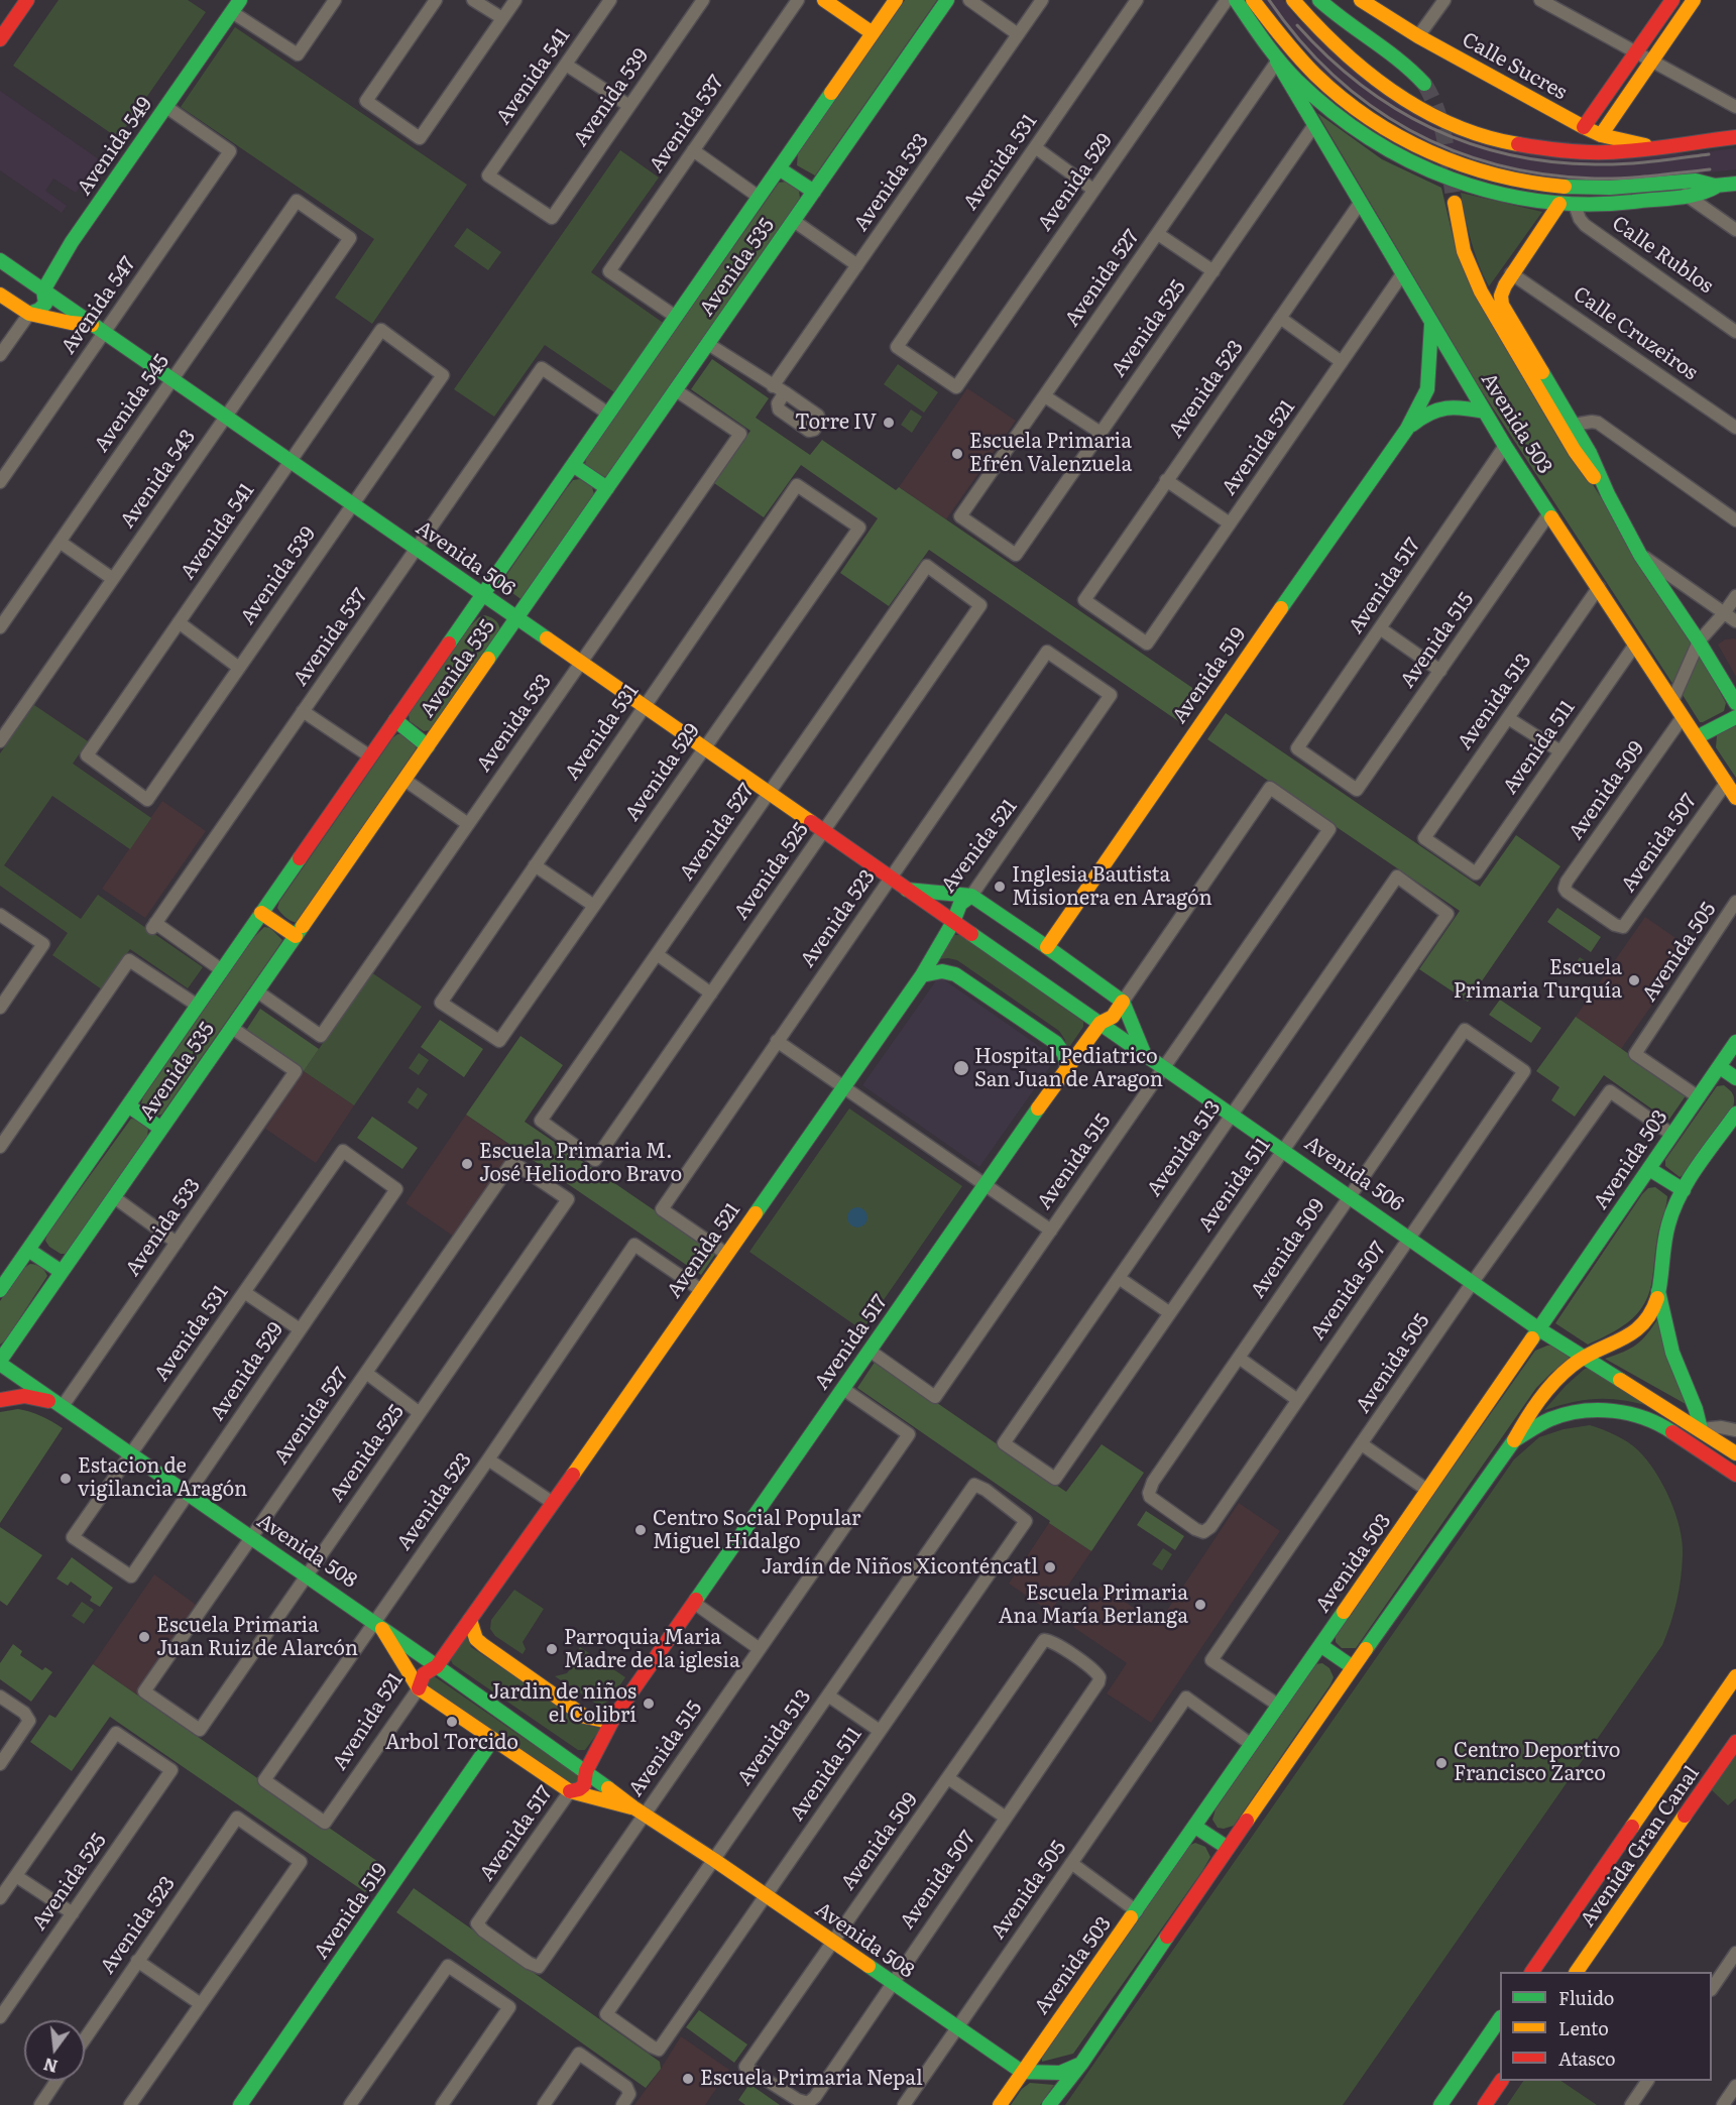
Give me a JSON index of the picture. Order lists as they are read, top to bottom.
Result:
{
  "streets": {
    "main road": [
      "Calle Sucres",
      "Avenida 549",
      "Avenida 535",
      "Avenida 503",
      "Avenida 521",
      "Avenida 506",
      "Avenida 517",
      "Avenida 519",
      "Avenida 508",
      "Avenida Gran Canal"
    ],
    "street": [
      "Avenida 541",
      "Avenida 539",
      "Avenida 537",
      "Avenida 531",
      "Avenida 533",
      "Avenida 529",
      "Calle Rublos",
      "Avenida 527",
      "Avenida 547",
      "Avenida 525",
      "Calle Cruzeiros",
      "Avenida 523",
      "Avenida 545",
      "Avenida 543",
      "Avenida 515",
      "Avenida 513",
      "Avenida 511",
      "Avenida 509",
      "Avenida 507",
      "Avenida 505"
    ]
  },
  "crossings": [
    ["Avenida 541", "Avenida 539"],
    ["Avenida 541", "Avenida 506"],
    ["Avenida 539", "Avenida 506"],
    ["Avenida 537", "Avenida 535"],
    ["Avenida 537", "Avenida 506"],
    ["Avenida 549", "Avenida 547"],
    ["Avenida 549", "Avenida 506"],
    ["Avenida 531", "Avenida 529"],
    ["Avenida 531", "Avenida 506"],
    ["Avenida 531", "Avenida 508"],
    ["Avenida 533", "Avenida 535"],
    ["Avenida 533", "Avenida 506"],
    ["Avenida 533", "Avenida 508"],
    ["Avenida 529", "Avenida 506"],
    ["Avenida 529", "Avenida 508"],
    ["Avenida 535", "Avenida 506"],
    ["Avenida 535", "Avenida 508"],
    ["Avenida 527", "Avenida 525"],
    ["Avenida 527", "Avenida 503"],
    ["Avenida 527", "Avenida 506"],
    ["Avenida 527", "Avenida 508"],
    ["Avenida 547", "Avenida 506"],
    ["Avenida 525", "Avenida 503"],
    ["Avenida 525", "Avenida 506"],
    ["Avenida 525", "Avenida 508"],
    ["Avenida 523", "Avenida 503"],
    ["Avenida 523", "Avenida 521"],
    ["Avenida 523", "Avenida 506"],
    ["Avenida 523", "Avenida 508"],
    ["Avenida 545", "Avenida 543"],
    ["Avenida 545", "Avenida 506"],
    ["Avenida 503", "Avenida 521"],
    ["Avenida 503", "Avenida 506"],
    ["Avenida 503", "Avenida 517"],
    ["Avenida 503", "Avenida 515"],
    ["Avenida 503", "Avenida 519"],
    ["Avenida 503", "Avenida 513"],
    ["Avenida 503", "Avenida 511"],
    ["Avenida 503", "Avenida 509"],
    ["Avenida 503", "Avenida 507"],
    ["Avenida 503", "Avenida 505"],
    ["Avenida 503", "Avenida 508"],
    ["Avenida 521", "Avenida 506"],
    ["Avenida 521", "Avenida 508"],
    ["Avenida 543", "Avenida 506"],
    ["Avenida 506", "Avenida 517"],
    ["Avenida 506", "Avenida 515"],
    ["Avenida 506", "Avenida 519"],
    ["Avenida 506", "Avenida 513"],
    ["Avenida 506", "Avenida 511"],
    ["Avenida 506", "Avenida 509"],
    ["Avenida 506", "Avenida 507"],
    ["Avenida 506", "Avenida 505"],
    ["Avenida 517", "Avenida 515"],
    ["Avenida 517", "Avenida 508"],
    ["Avenida 515", "Avenida 508"],
    ["Avenida 519", "Avenida 508"],
    ["Avenida 513", "Avenida 511"],
    ["Avenida 513", "Avenida 508"],
    ["Avenida 511", "Avenida 508"],
    ["Avenida 509", "Avenida 507"],
    ["Avenida 509", "Avenida 508"],
    ["Avenida 507", "Avenida 508"],
    ["Avenida 505", "Avenida 508"]
  ],
  "places": [
    "Torre IV",
    "Escuela Primaria Efrén Valenzuela",
    "Inglesia Bautista Misionera en Aragón",
    "Escuela Primaria Turquía",
    "Hospital Pediatrico San Juan de Aragon",
    "Escuela Primaria M. José Heliodoro Bravo",
    "Estacion de vigilancia Aragón",
    "Centro Social Popular Miguel Hidalgo",
    "Jardín de Niños Xiconténcatl",
    "Escuela Primaria Ana María Berlanga",
    "Escuela Primaria Juan Ruiz de Alarcón",
    "Parroquia Maria Madre de la iglesia",
    "Jardin de niños el Colibrí",
    "Arbol Torcido",
    "Centro Deportivo Francisco Zarco",
    "Escuela Primaria Nepal"
  ],
  "legend": ["Fluido", "Lento", "Atasco"],
  "north": "bottom"
}
